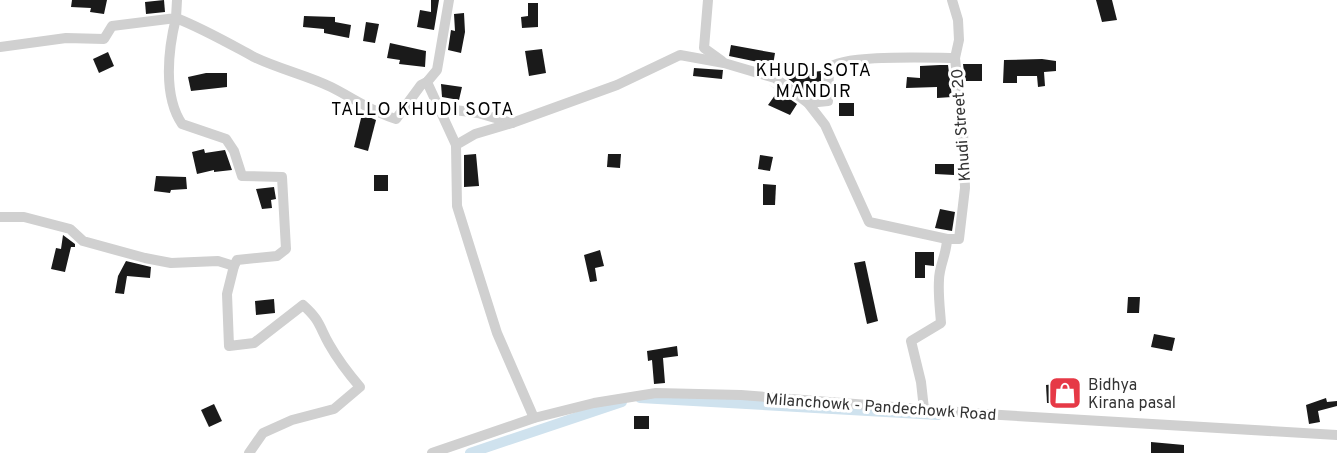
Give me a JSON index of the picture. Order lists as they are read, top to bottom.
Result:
{
  "streets": {
    "street": ["Khudi Street 20", "Milanchowk - Pandechowk Road"]
  },
  "districts": ["KHUDI SOTA MANDIR", "TALLO KHUDI SOTA"],
  "places": {
    "shop": ["Bidhya Kirana pasal"]
  }
}
